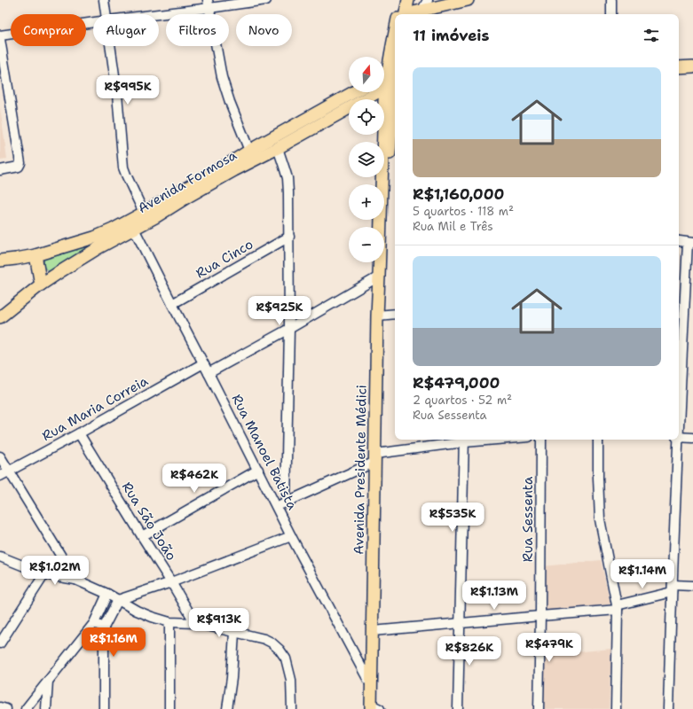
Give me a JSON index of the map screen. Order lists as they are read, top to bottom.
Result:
{
  "streets": {
    "main road": ["Avenida Formosa", "Avenida Presidente Médici"],
    "street": [
      "Rua Cinco",
      "Rua Maria Correia",
      "Rua Manoel Batista",
      "Rua Sessenta",
      "Rua São João"
    ]
  },
  "crossings": [
    ["Avenida Formosa", "Rua Manoel Batista"],
    ["Avenida Formosa", "Avenida Presidente Médici"],
    ["Rua Cinco", "Rua Manoel Batista"],
    ["Rua Maria Correia", "Rua Manoel Batista"],
    ["Rua Maria Correia", "Rua São João"],
    ["Rua Manoel Batista", "Avenida Presidente Médici"]
  ],
  "north": "top",
  "page": {
    "chip": [
      "Comprar",
      "Alugar",
      "Filtros",
      "Novo"
    ],
    "heading": "11 imóveis",
    "map_buttons": ["+", "−"],
    "list": [
      {
        "name": "R$1,160,000",
        "note": "5 quartos · 118 m² · Rua Mil e Três"
      },
      {
        "name": "R$479,000",
        "note": "2 quartos · 52 m² · Rua Sessenta"
      }
    ],
    "price": [
      "R$995K",
      "R$925K",
      "R$462K",
      "R$535K",
      "R$1.02M",
      "R$1.14M",
      "R$1.13M",
      "R$913K",
      "R$1.16M",
      "R$479K",
      "R$826K"
    ]
  }
}
